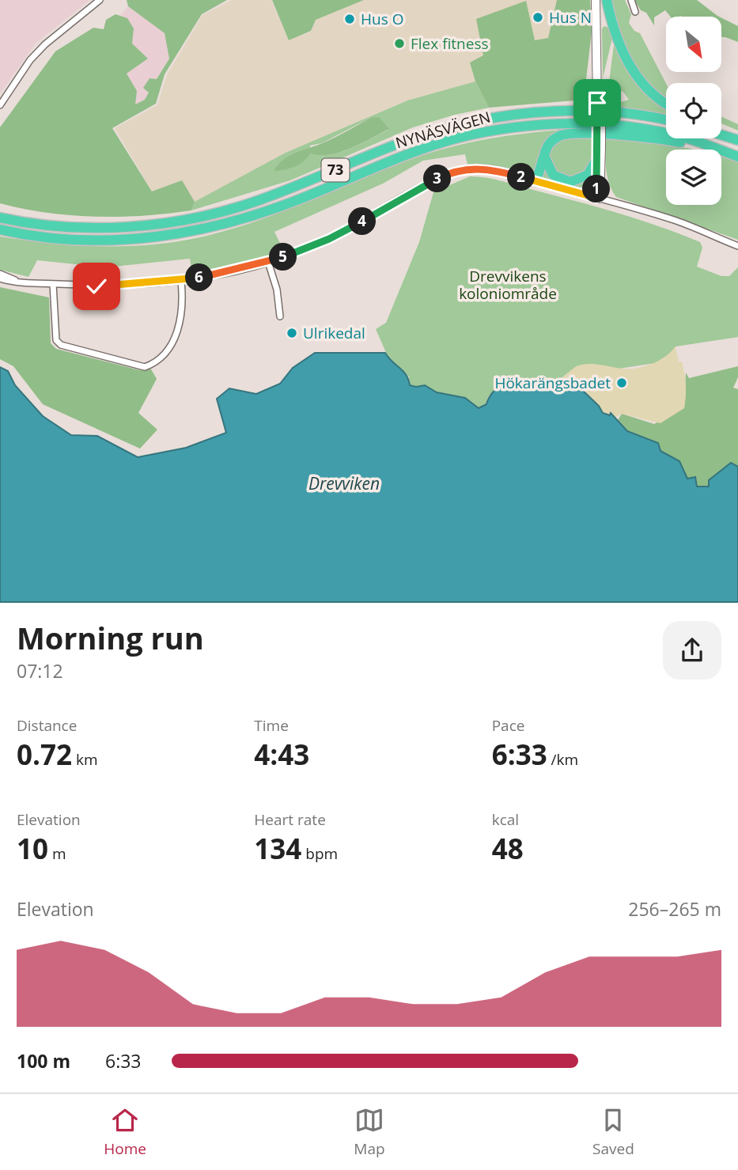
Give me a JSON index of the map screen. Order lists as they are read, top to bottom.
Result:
{
  "streets": {
    "highway": ["NYNÄSVÄGEN", "73"]
  },
  "water": ["Drevviken"],
  "parks": ["Drevvikens koloniområde"],
  "places": [
    "Hus N",
    "Hus O",
    "Flex fitness",
    "Ulrikedal",
    "Hökarängsbadet"
  ],
  "north": "bottom right",
  "page": {
    "pins": [
      "2",
      "3",
      "1",
      "4",
      "5",
      "6"
    ],
    "heading": ["Morning run", "07:12"],
    "stats": [
      ["Distance", "0.72 km"],
      ["Time", "4:43"],
      ["Pace", "6:33 /km"],
      ["Elevation", "10 m"],
      ["Heart rate", "134 bpm"],
      ["kcal", "48"]
    ],
    "chart": ["Elevation", "256–265 m"],
    "list": [
      {
        "name": "100 m",
        "note": "6:33"
      }
    ],
    "tabs": ["Home", "Map", "Saved"]
  }
}
